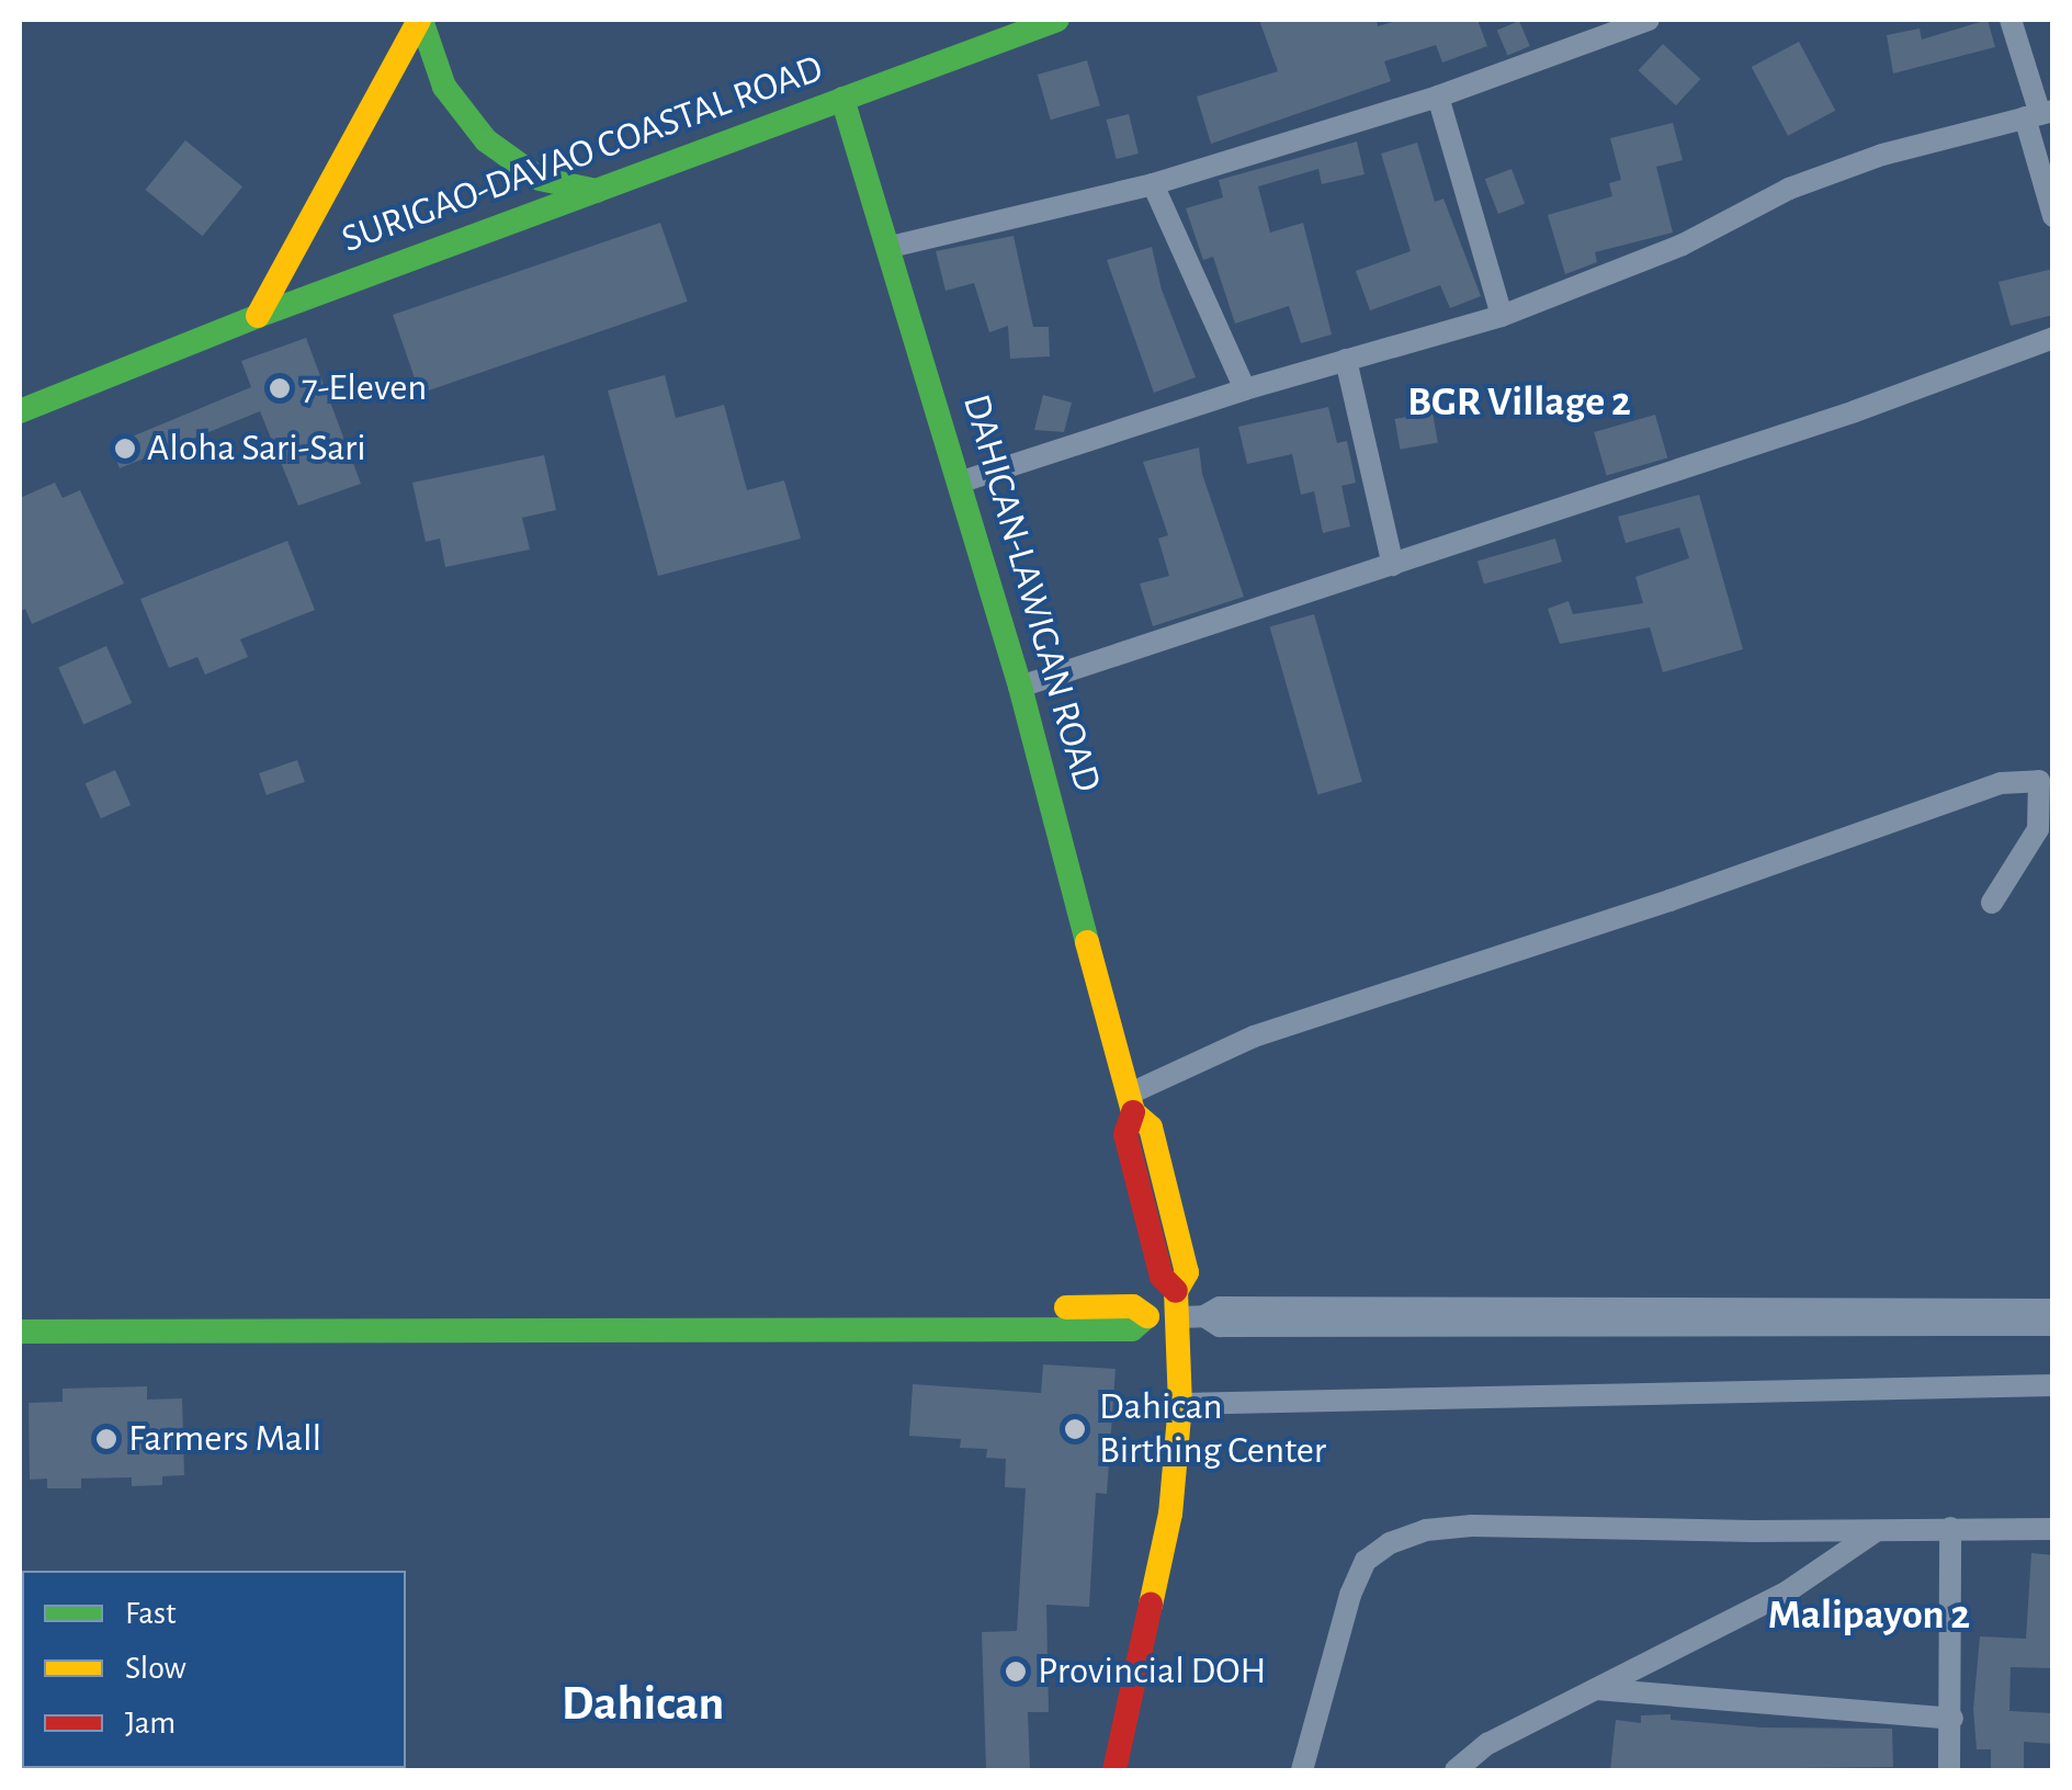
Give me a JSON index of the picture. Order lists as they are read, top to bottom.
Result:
{
  "streets": {
    "main road": ["SURIGAO-DAVAO COASTAL ROAD", "DAHICAN-LAWIGAN ROAD"]
  },
  "crossings": [
    ["SURIGAO-DAVAO COASTAL ROAD", "DAHICAN-LAWIGAN ROAD"]
  ],
  "districts": ["BGR Village 2", "Malipayon 2", "Dahican"],
  "places": [
    "7-Eleven",
    "Aloha Sari-Sari",
    "Dahican Birthing Center",
    "Farmers Mall",
    "Provincial DOH"
  ],
  "legend": ["Fast", "Slow", "Jam"]
}
